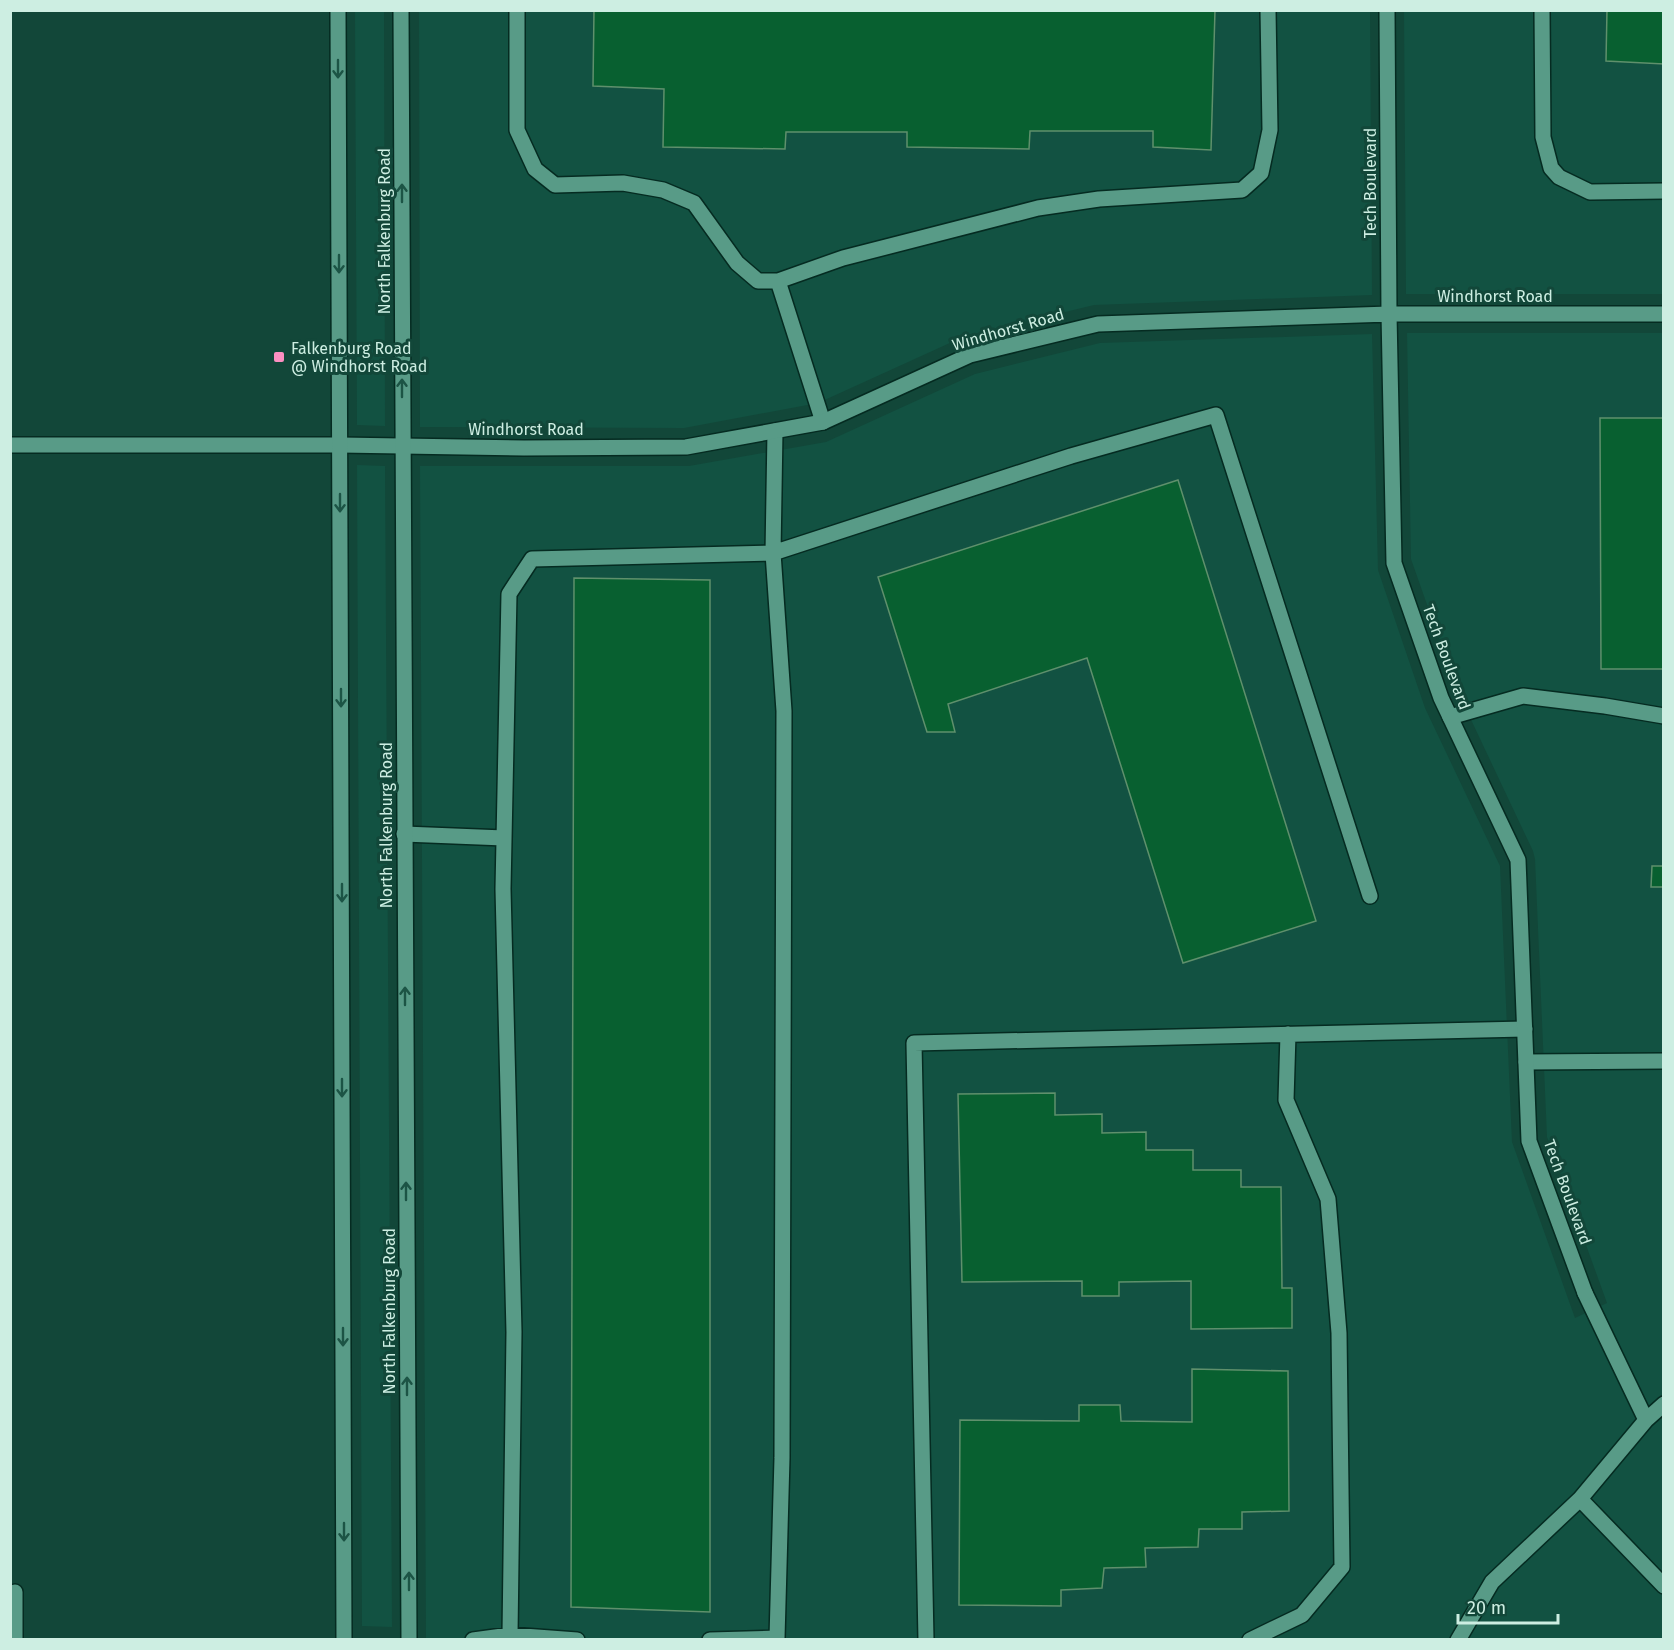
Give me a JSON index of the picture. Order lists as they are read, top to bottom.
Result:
{
  "streets": {
    "street": ["Tech Boulevard", "North Falkenburg Road", "Windhorst Road"]
  },
  "crossings": [
    ["Tech Boulevard", "Windhorst Road"],
    ["North Falkenburg Road", "Windhorst Road"]
  ],
  "places": {
    "transit": ["Falkenburg Road @ Windhorst Road"]
  },
  "scale_bar": "20 m"
}
